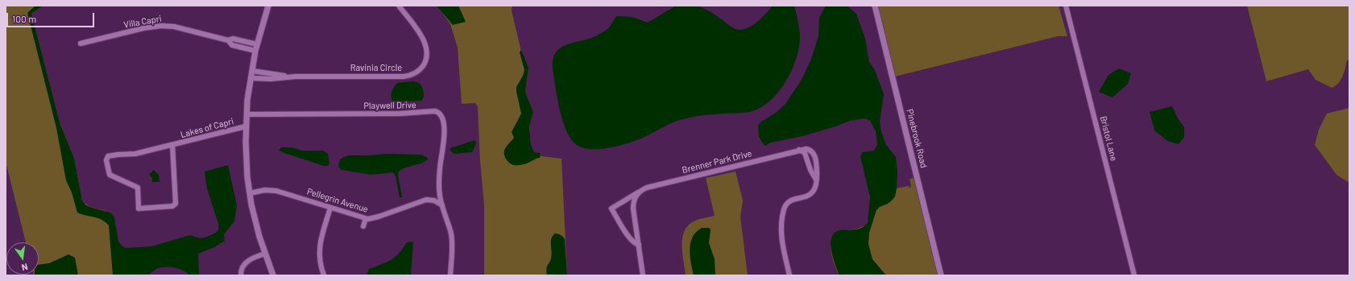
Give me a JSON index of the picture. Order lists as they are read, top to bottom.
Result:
{
  "streets": {
    "street": [
      "Villa Capri",
      "Ravinia Circle",
      "Playwell Drive",
      "Lakes of Capri",
      "Pinebrook Road",
      "Bristol Lane",
      "Brenner Park Drive",
      "Pellegrin Avenue"
    ]
  },
  "crossings": [
    ["Playwell Drive", "Pellegrin Avenue"]
  ],
  "scale_bar": "100 m",
  "north": "bottom"
}
